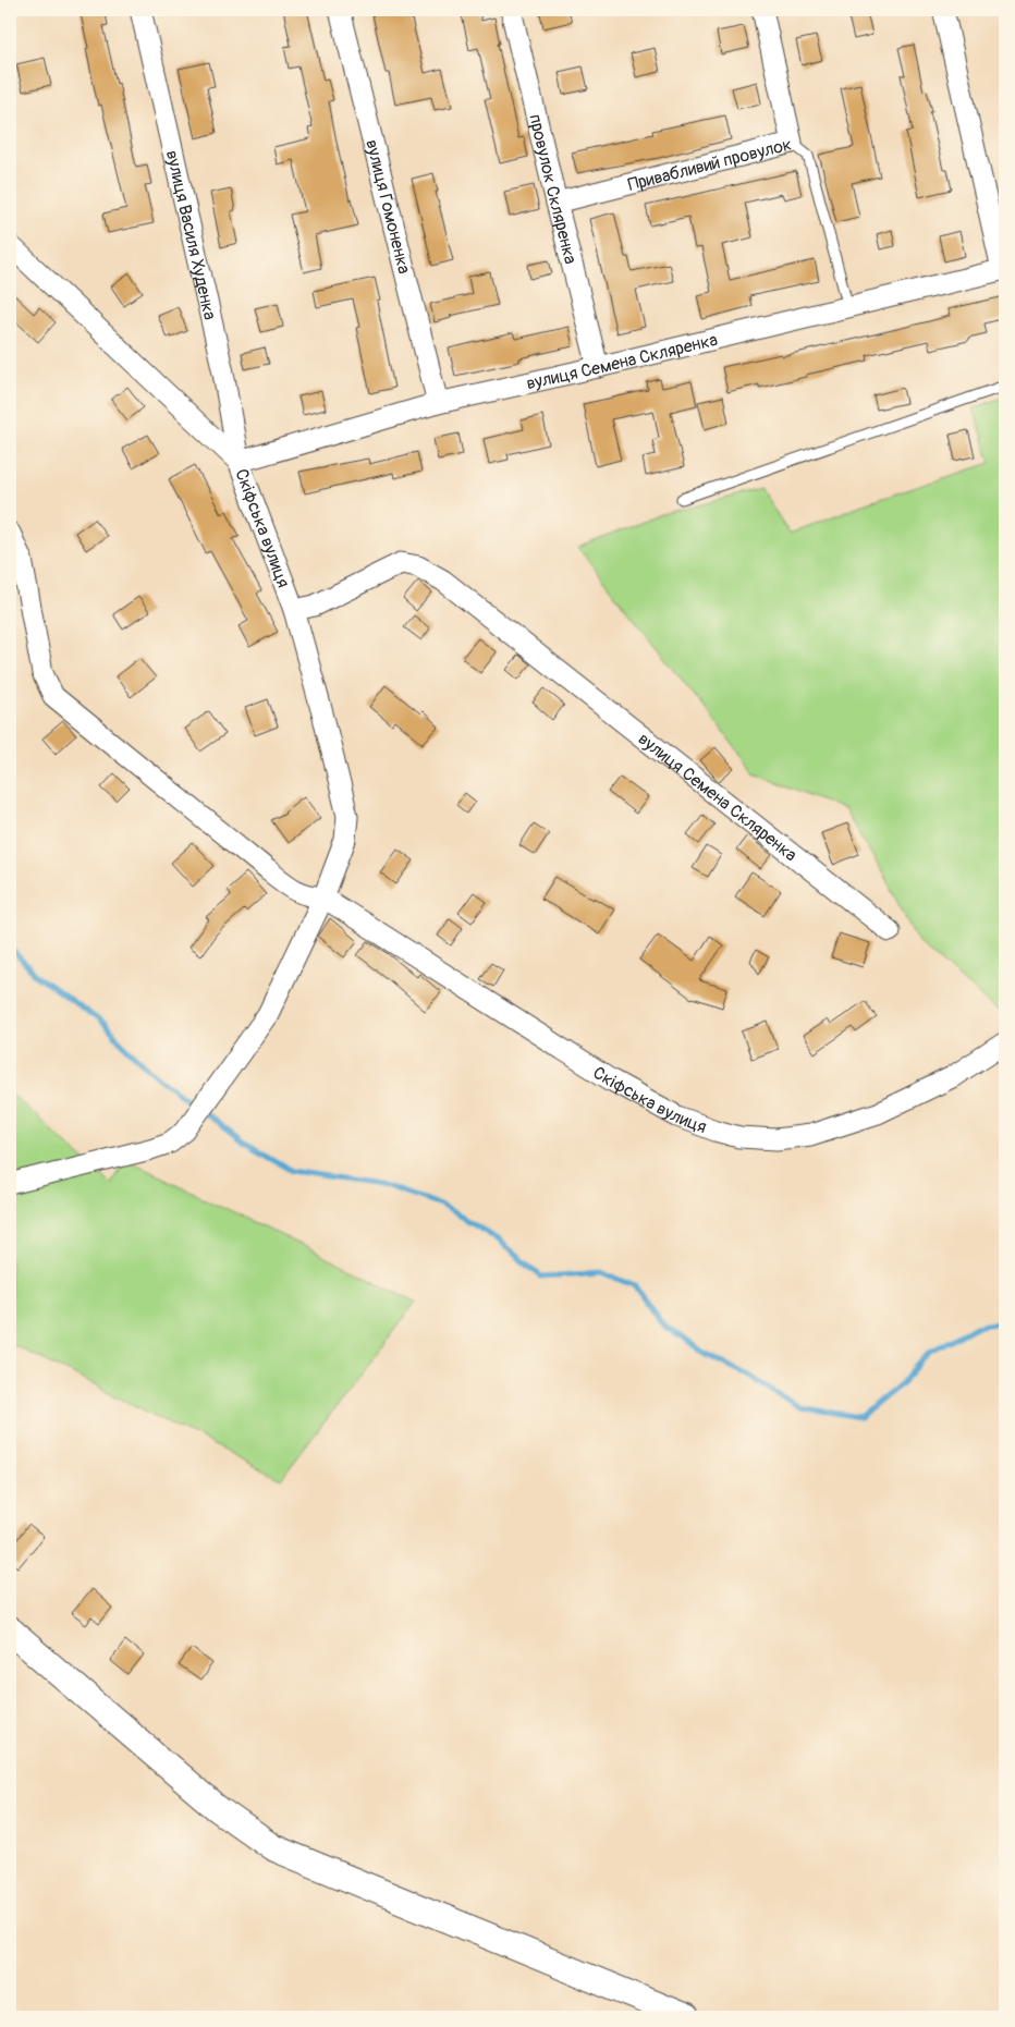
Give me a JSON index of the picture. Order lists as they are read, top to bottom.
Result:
{
  "streets": {
    "street": [
      "Привабливий провулок",
      "провулок Скляренка",
      "вулиця Гомоненка",
      "вулиця Василя Худенка",
      "вулиця Семена Скляренка",
      "Скіфська вулиця"
    ]
  },
  "crossings": [
    ["Привабливий провулок", "провулок Скляренка"],
    ["провулок Скляренка", "вулиця Семена Скляренка"],
    ["вулиця Гомоненка", "вулиця Семена Скляренка"],
    ["вулиця Василя Худенка", "вулиця Семена Скляренка"],
    ["вулиця Василя Худенка", "Скіфська вулиця"],
    ["вулиця Семена Скляренка", "Скіфська вулиця"]
  ]
}
